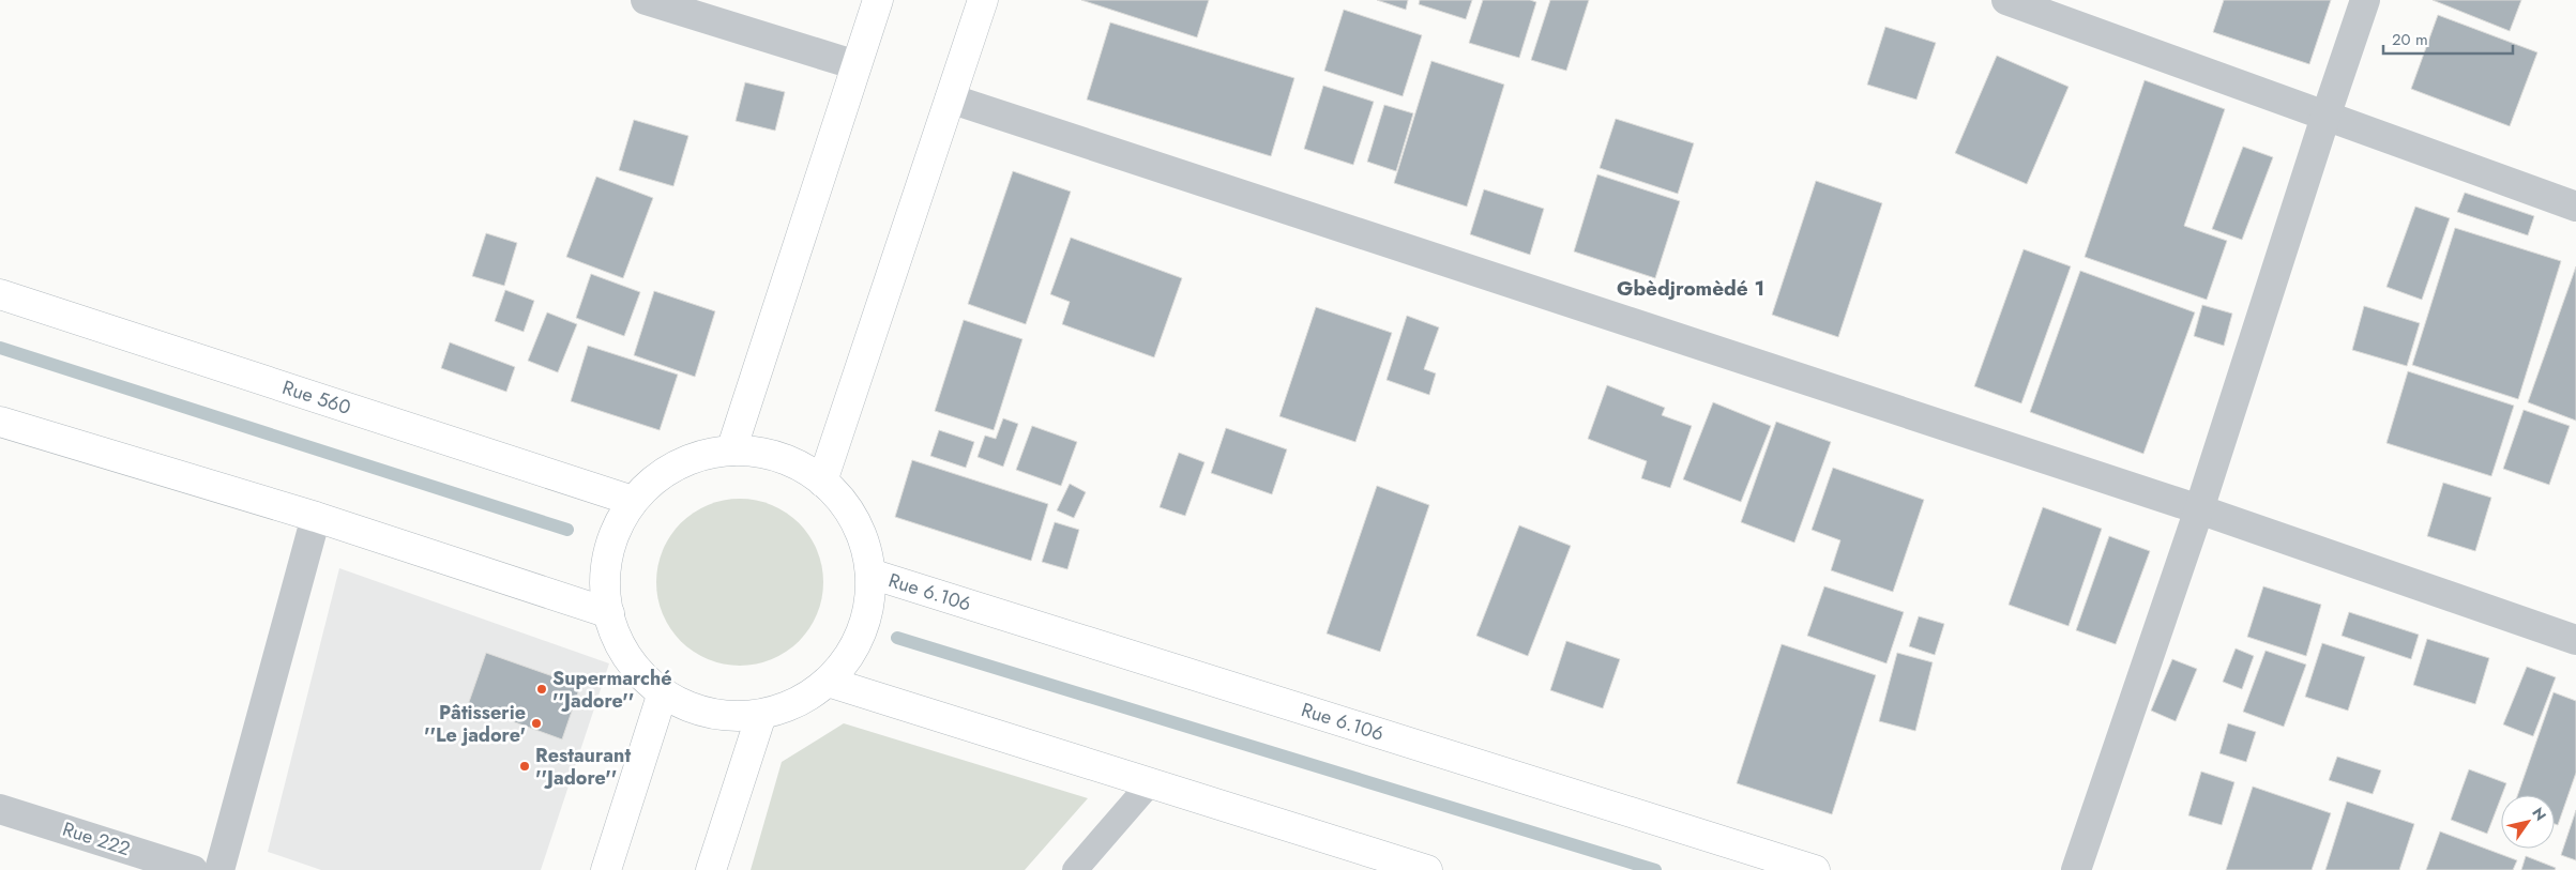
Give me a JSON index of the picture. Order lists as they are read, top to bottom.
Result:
{
  "streets": {
    "main road": ["Rue 560", "Rue 6.106"],
    "street": ["Rue 222"]
  },
  "districts": ["Gbèdjromèdé 1"],
  "places": ["Supermarché ''Jadore''", "Pâtisserie ''Le jadore'", "Restaurant ''Jadore''"],
  "scale_bar": "20 m",
  "north": "top right"
}
